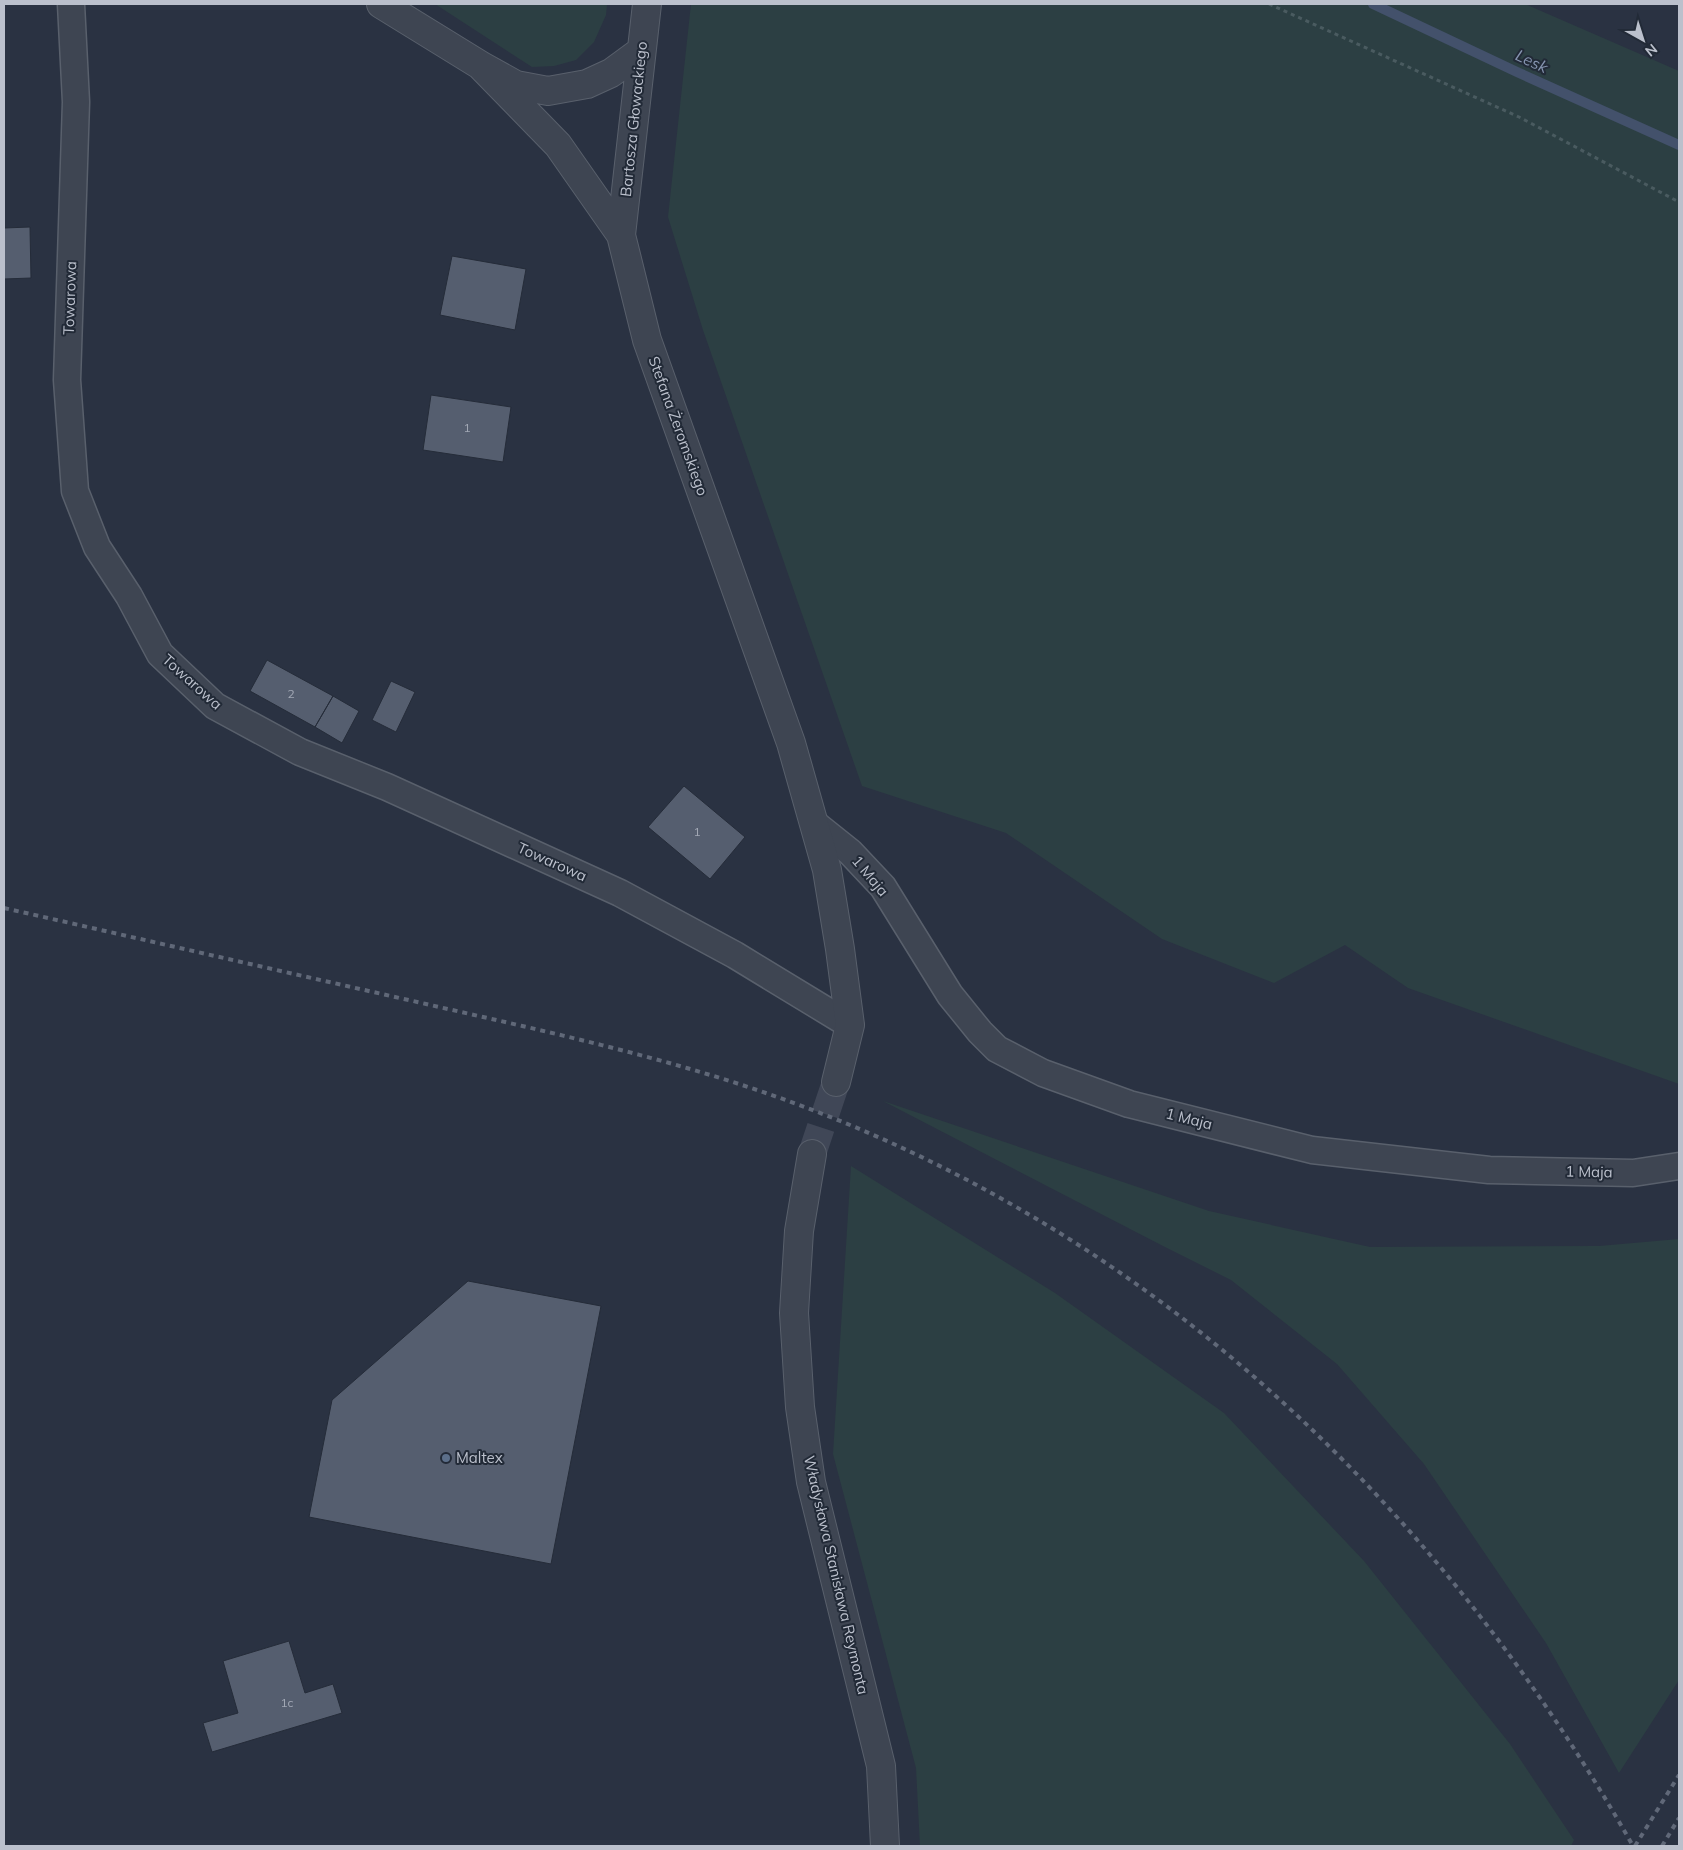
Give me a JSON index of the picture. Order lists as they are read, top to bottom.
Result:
{
  "streets": {
    "street": [
      "Bartosza Głowackiego",
      "Towarowa",
      "Stefana Żeromskiego",
      "1 Maja",
      "Władysława Stanisława Reymonta"
    ]
  },
  "crossings": [
    ["Bartosza Głowackiego", "Stefana Żeromskiego"],
    ["Stefana Żeromskiego", "1 Maja"]
  ],
  "water": ["Lesk"],
  "places": ["Maltex"],
  "house_numbers": [
    "1",
    "2",
    "1",
    "1c"
  ],
  "north": "bottom right"
}
